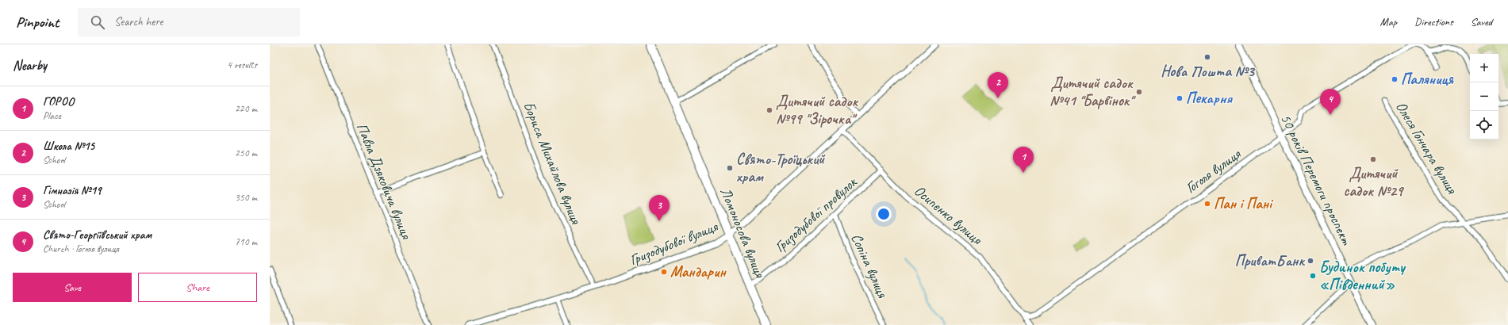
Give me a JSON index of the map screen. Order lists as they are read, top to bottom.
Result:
{
  "streets": {
    "highway": ["Ломоносова вулиця"],
    "main road": ["50 років Перемоги проспект"],
    "street": [
      "Олеся Гончара вулиця",
      "Бориса Михайлова вулиця",
      "Гоголя вулиця",
      "Павла Дзяковича вулиця",
      "Гризодубової провулок",
      "Осипенко вулиця",
      "Гризодубової вулиця",
      "Сопіна вулиця"
    ]
  },
  "crossings": [
    ["Бориса Михайлова вулиця", "Гризодубової вулиця"],
    ["Гоголя вулиця", "50 років Перемоги проспект"],
    ["Гоголя вулиця", "Осипенко вулиця"],
    ["Гризодубової провулок", "Осипенко вулиця"],
    ["Гризодубової провулок", "Ломоносова вулиця"],
    ["Гризодубової провулок", "Сопіна вулиця"],
    ["Осипенко вулиця", "Гризодубової вулиця"],
    ["Ломоносова вулиця", "Гризодубової вулиця"]
  ],
  "places": [
    "Нова Пошта №3",
    "Паляниця",
    "Дитячий садок №41 \"Барвінок\"",
    "Пекарня",
    "Дитячий садок №99 \"Зірочка\"",
    "Дитячий садок №29",
    "Свято-Троїцький храм",
    "Пан і Пані",
    "ПриватБанк",
    "Мандарин",
    "Будинок побуту «Південний»"
  ],
  "page": {
    "header": "Pinpoint",
    "search": "Search here",
    "nav": ["Map", "Directions", "Saved"],
    "heading": ["Nearby", "4 results"],
    "map_buttons": ["+", "−"],
    "pins": [
      "2",
      "4",
      "1",
      "3"
    ],
    "list": [
      {
        "mark": "1",
        "name": "ГОРОО",
        "note": "Place",
        "value": "220 m"
      },
      {
        "mark": "2",
        "name": "Школа №15",
        "note": "School",
        "value": "250 m"
      },
      {
        "mark": "3",
        "name": "Гімназія №19",
        "note": "School",
        "value": "350 m"
      },
      {
        "mark": "4",
        "name": "Свято-Георгіївський храм",
        "note": "Church · Гоголя вулиця",
        "value": "710 m"
      }
    ],
    "buttons": ["Save", "Share"]
  }
}
